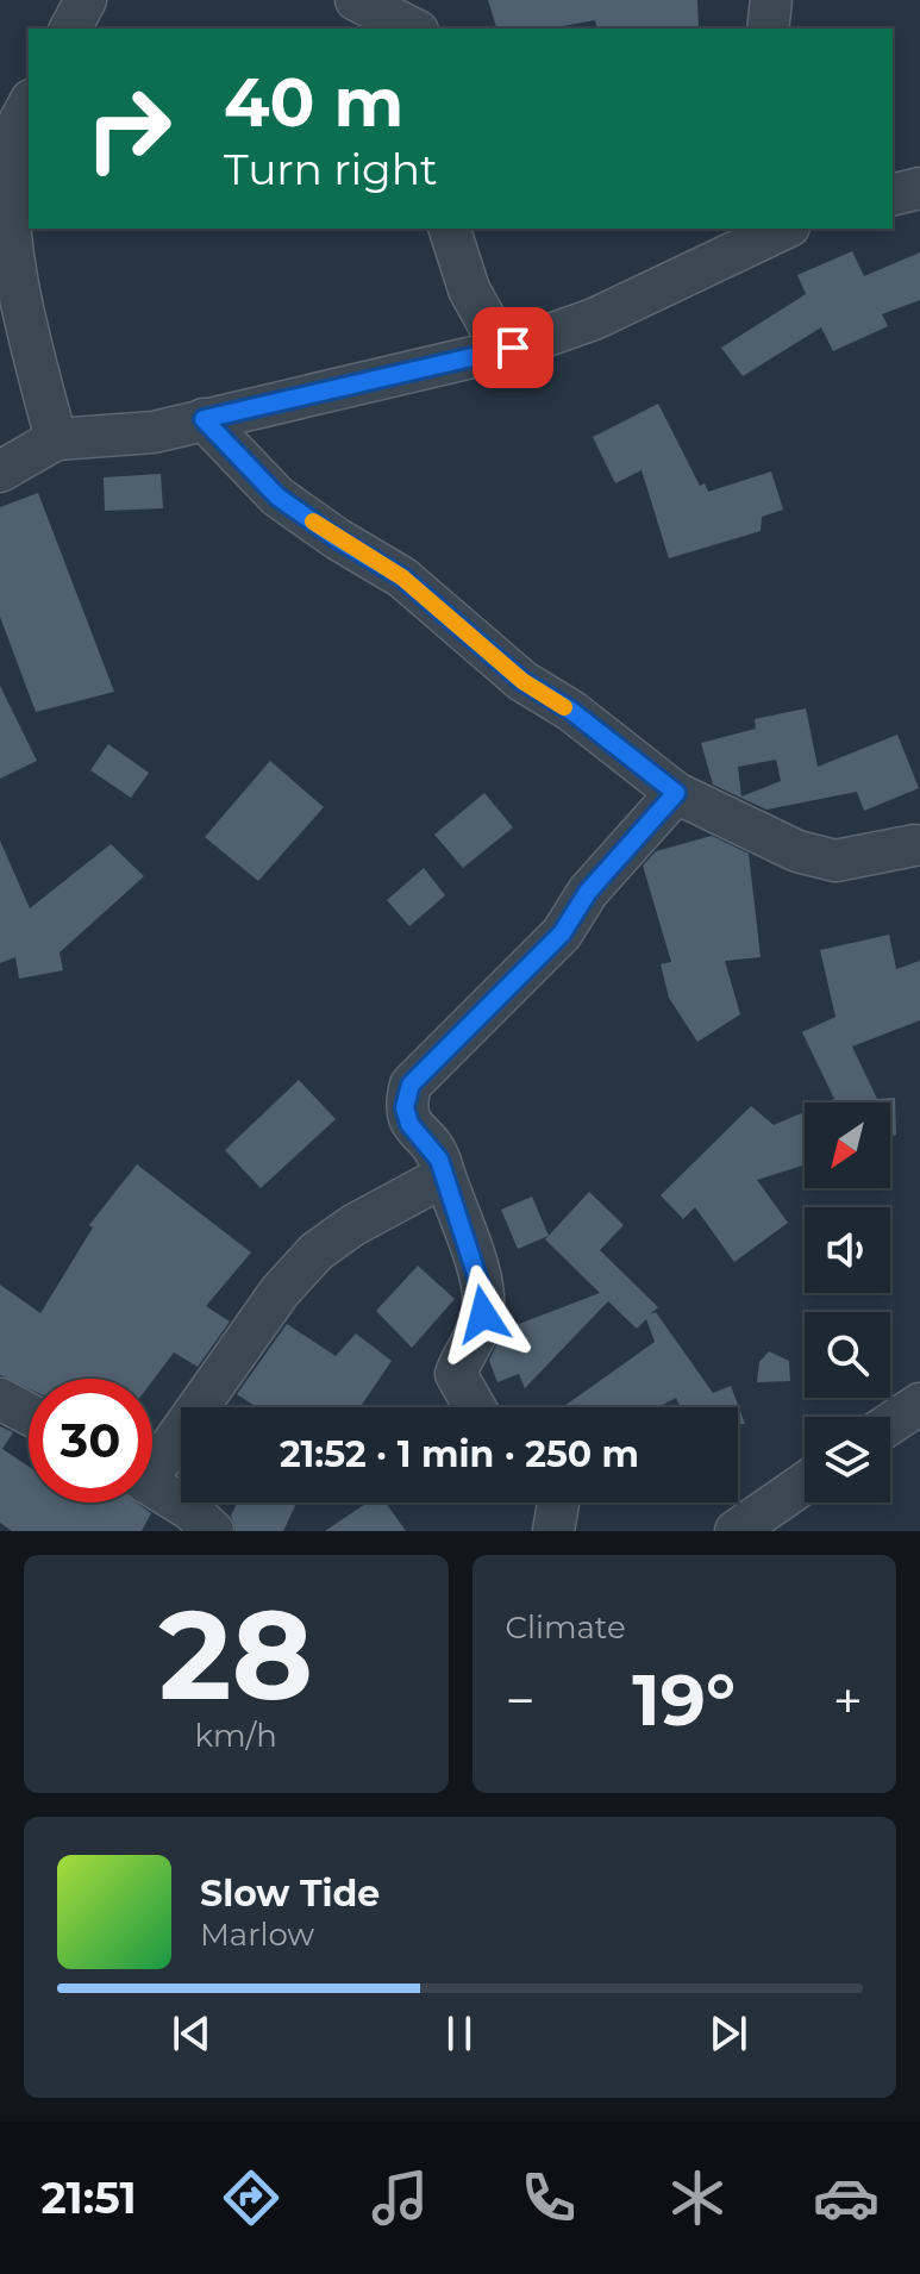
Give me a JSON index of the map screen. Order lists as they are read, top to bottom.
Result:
{
  "north": "bottom left",
  "page": {
    "turn": ["40 m", "Turn right"],
    "limit": "30",
    "trip": "21:52 · 1 min · 250 m",
    "tile": [
      ["28", "km/h"],
      "Climate"
    ],
    "heat": ["−", "19°", "+"],
    "song": ["Slow Tide", "Marlow"],
    "tabs": "21:51"
  }
}
